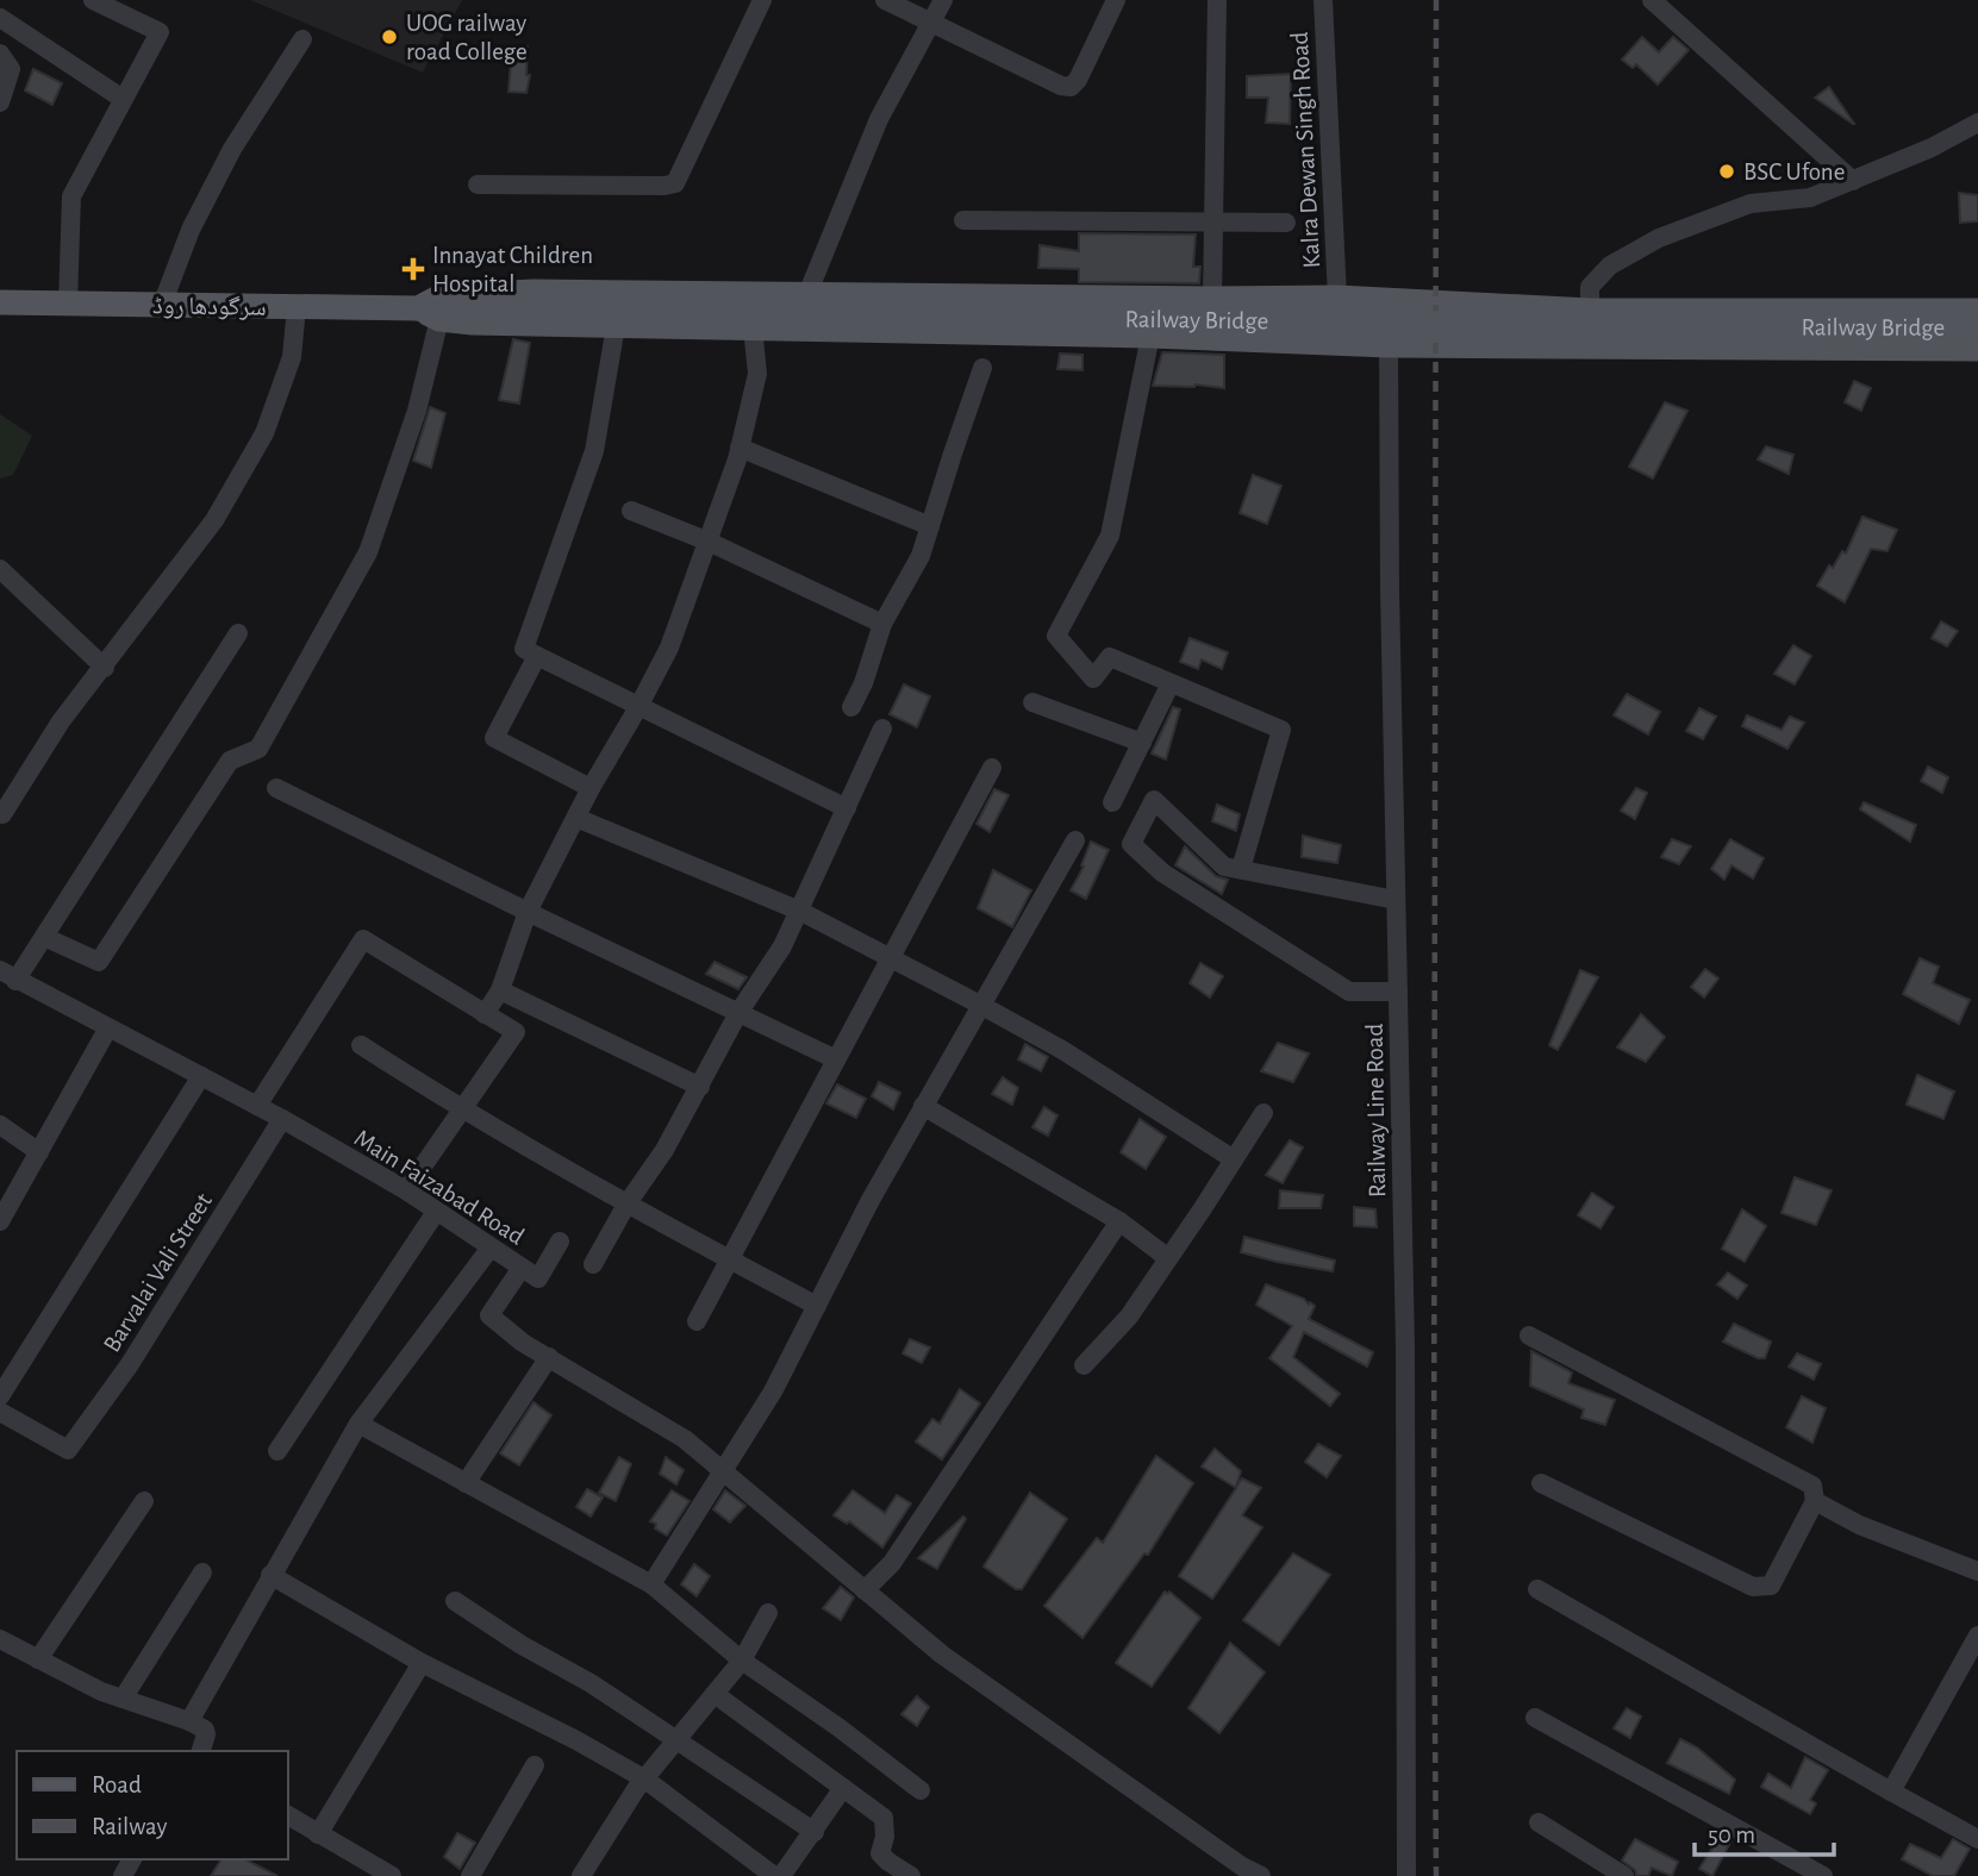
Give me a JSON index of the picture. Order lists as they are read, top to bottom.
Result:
{
  "streets": {
    "main road": ["سرگودھا روڈ", "Railway Bridge"],
    "street": [
      "Kalra Dewan Singh Road",
      "Railway Line Road",
      "Main Faizabad Road",
      "Barvalai Vali Street"
    ]
  },
  "crossings": [
    ["سرگودھا روڈ", "Railway Bridge"],
    ["Main Faizabad Road", "Barvalai Vali Street"]
  ],
  "places": {
    "other": ["UOG railway road College", "BSC Ufone"],
    "health": ["Innayat Children Hospital"]
  },
  "legend": ["Road", "Railway"],
  "scale_bar": "50 m"
}
